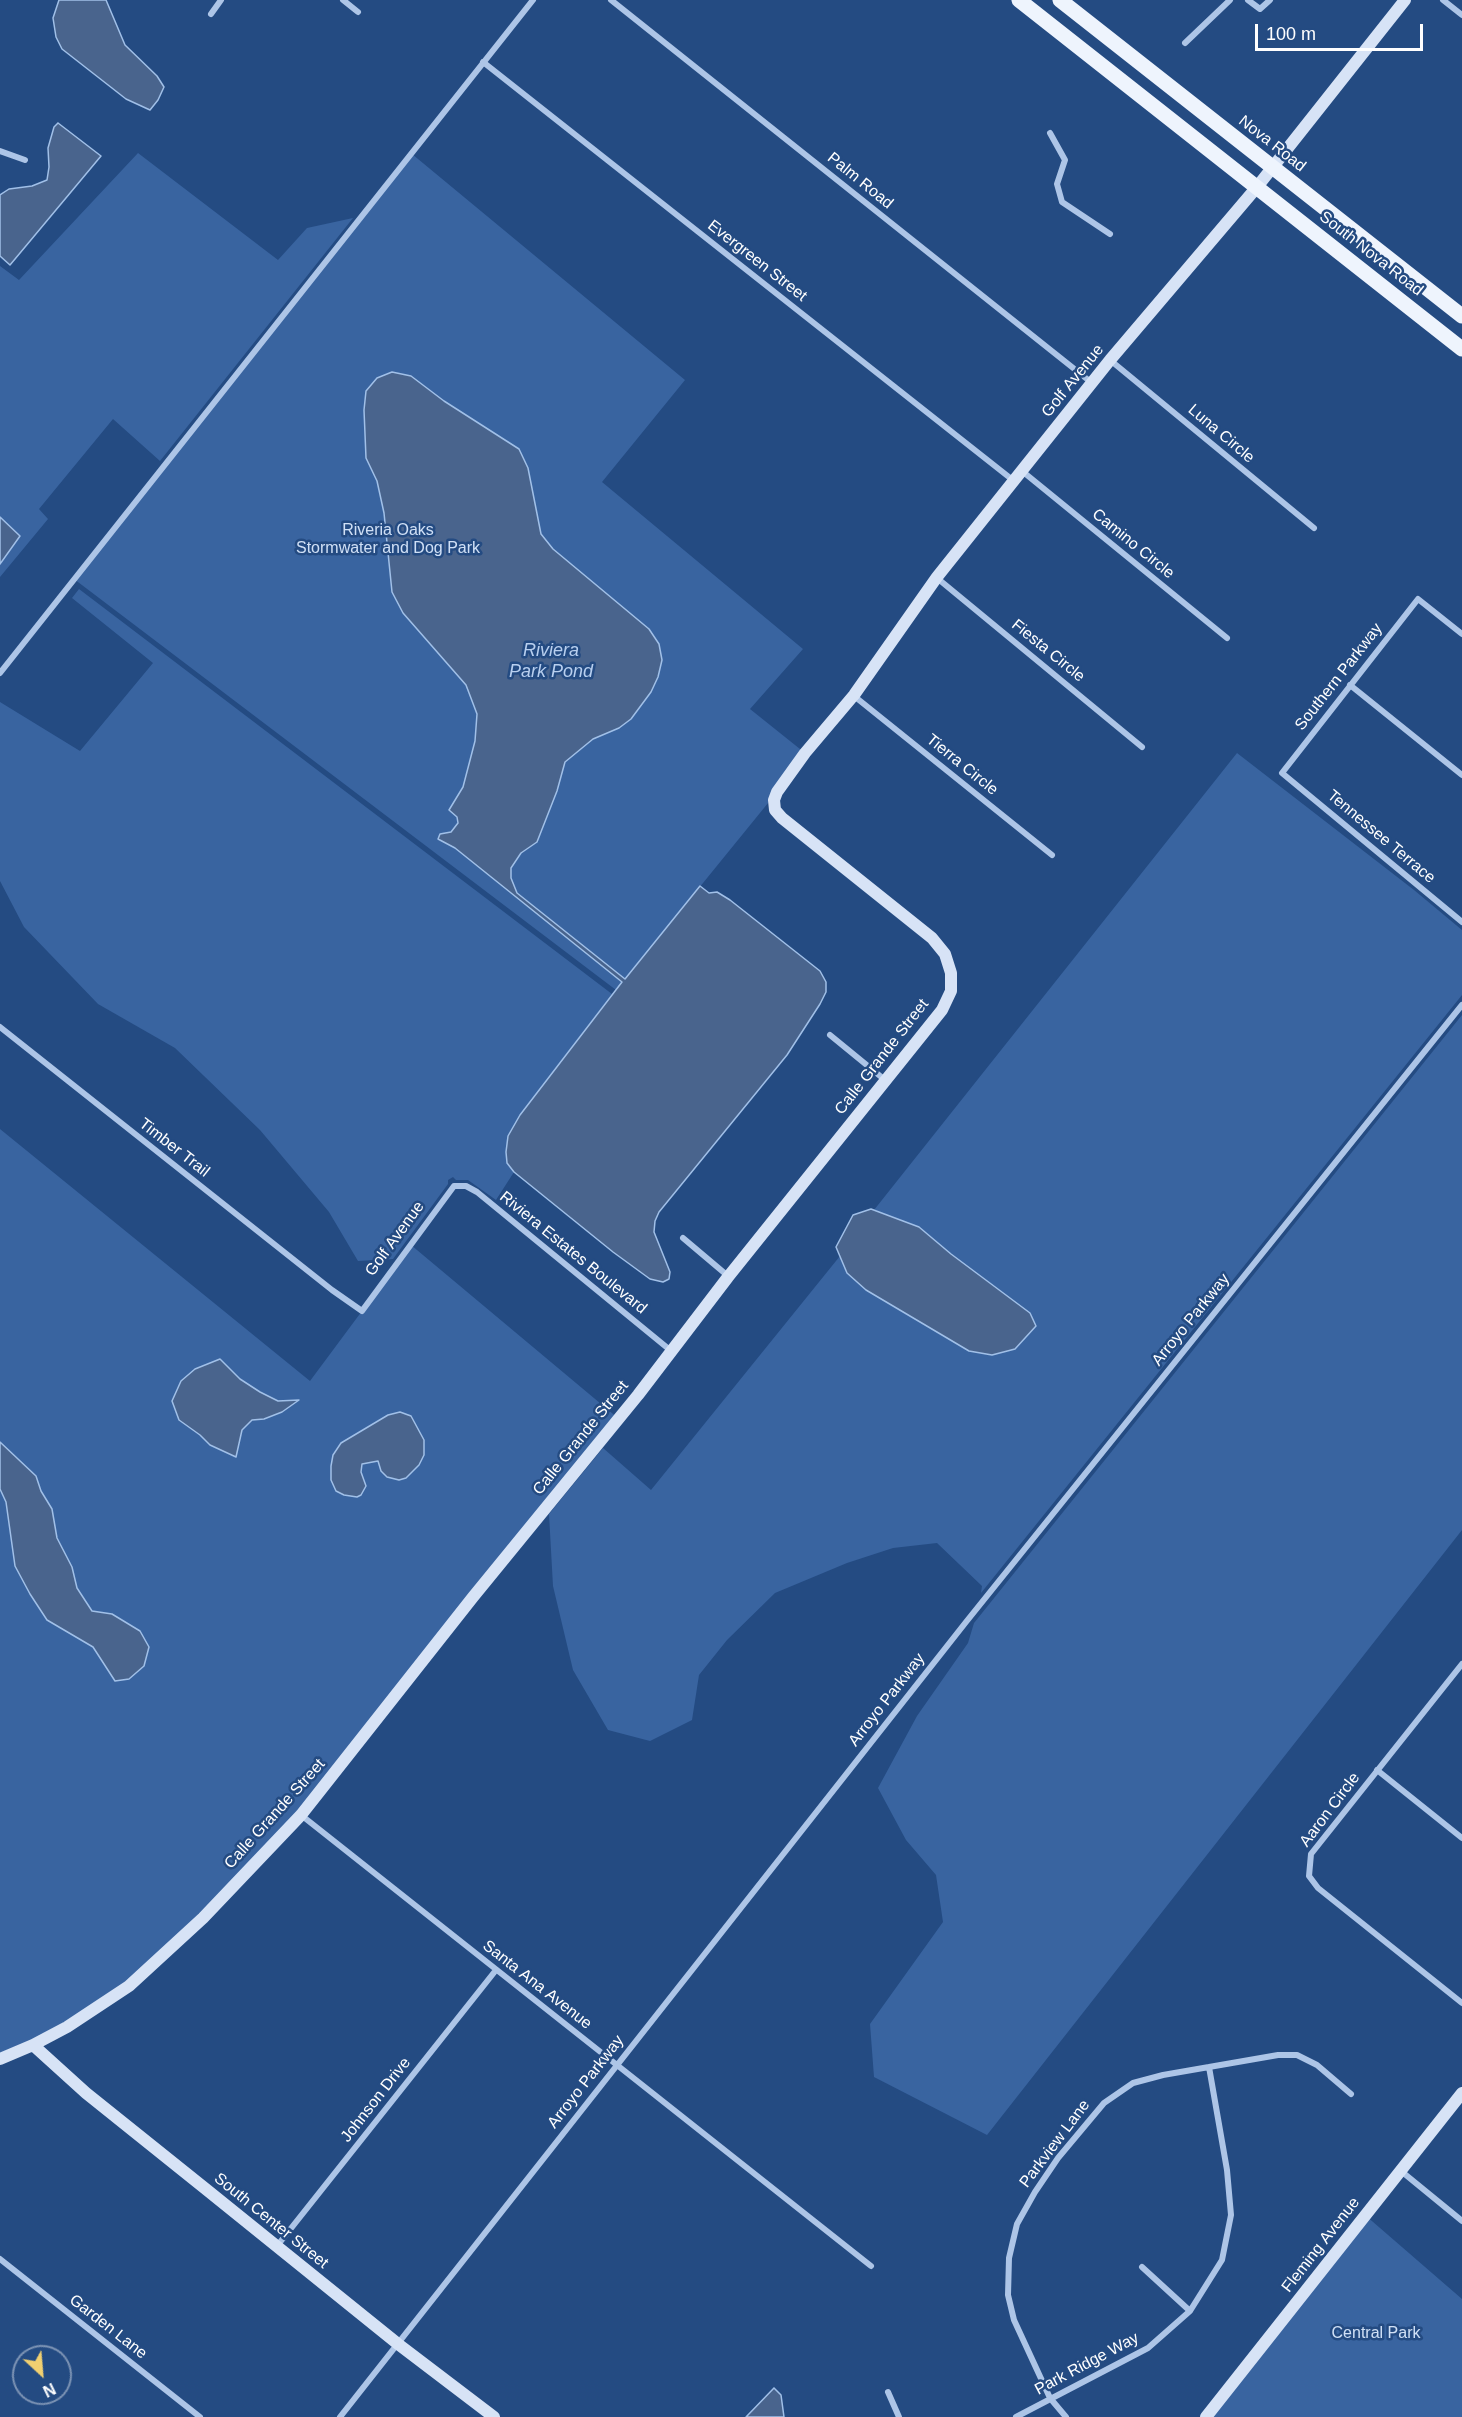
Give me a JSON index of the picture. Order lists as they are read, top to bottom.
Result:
{
  "streets": {
    "main road": ["Nova Road", "South Nova Road"],
    "street": [
      "Palm Road",
      "Evergreen Street",
      "Golf Avenue",
      "Luna Circle",
      "Camino Circle",
      "Fiesta Circle",
      "Southern Parkway",
      "Tierra Circle",
      "Tennessee Terrace",
      "Calle Grande Street",
      "Timber Trail",
      "Riviera Estates Boulevard",
      "Arroyo Parkway",
      "Aaron Circle",
      "Santa Ana Avenue",
      "Johnson Drive",
      "Parkview Lane",
      "South Center Street",
      "Fleming Avenue",
      "Garden Lane",
      "Park Ridge Way"
    ]
  },
  "crossings": [
    ["Nova Road", "Golf Avenue"],
    ["Palm Road", "Golf Avenue"],
    ["South Nova Road", "Golf Avenue"],
    ["Evergreen Street", "Golf Avenue"],
    ["Evergreen Street", "Camino Circle"],
    ["Golf Avenue", "Luna Circle"],
    ["Golf Avenue", "Camino Circle"],
    ["Golf Avenue", "Fiesta Circle"],
    ["Golf Avenue", "Tierra Circle"],
    ["Golf Avenue", "Calle Grande Street"],
    ["Golf Avenue", "Timber Trail"],
    ["Golf Avenue", "Riviera Estates Boulevard"],
    ["Southern Parkway", "Tennessee Terrace"],
    ["Calle Grande Street", "Riviera Estates Boulevard"],
    ["Calle Grande Street", "Santa Ana Avenue"],
    ["Calle Grande Street", "South Center Street"],
    ["Arroyo Parkway", "Santa Ana Avenue"],
    ["Arroyo Parkway", "South Center Street"],
    ["Santa Ana Avenue", "Johnson Drive"],
    ["Johnson Drive", "South Center Street"],
    ["Parkview Lane", "Park Ridge Way"]
  ],
  "water": ["Riviera Park Pond"],
  "parks": ["Riveria Oaks Stormwater and Dog Park", "Central Park"],
  "scale_bar": "100 m",
  "north": "bottom right"
}
